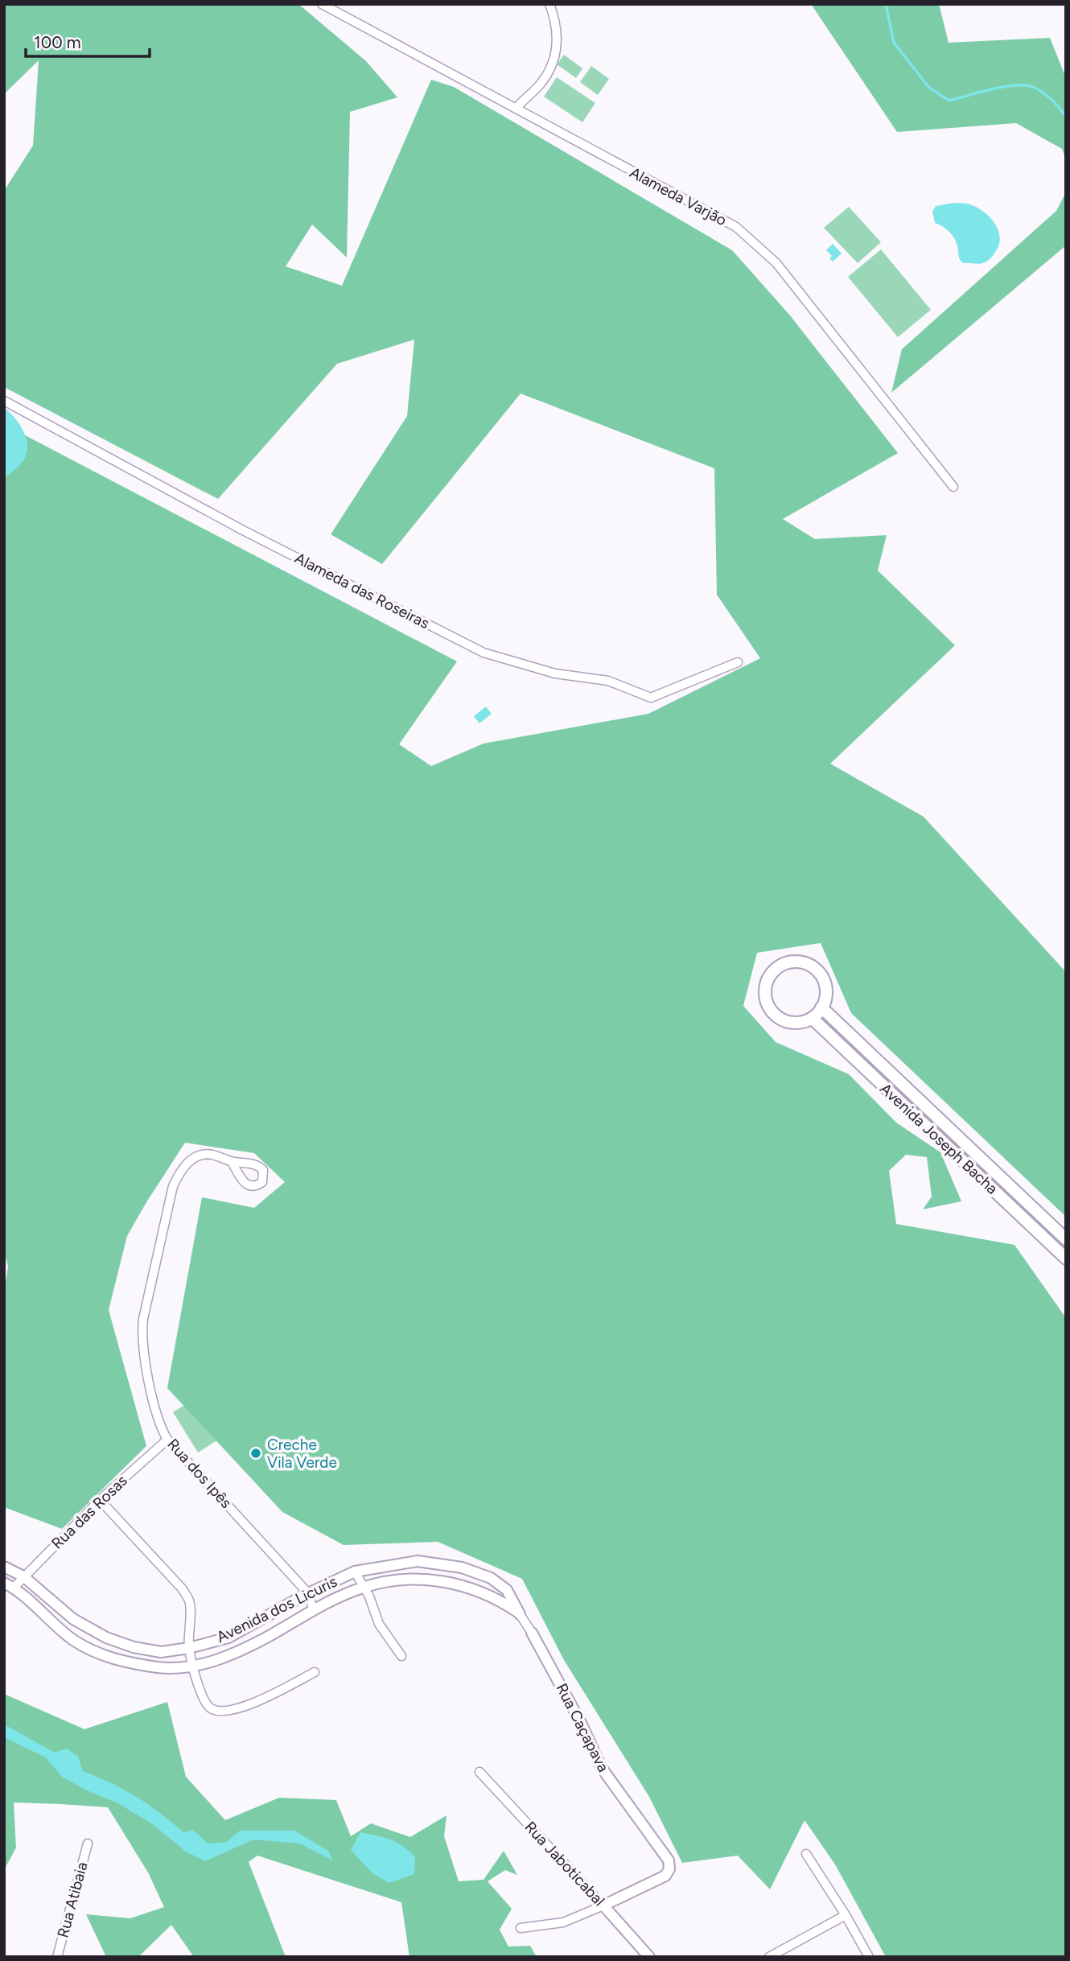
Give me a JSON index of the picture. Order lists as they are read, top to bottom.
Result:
{
  "streets": {
    "main road": ["Avenida Joseph Bacha"],
    "street": [
      "Alameda Varjão",
      "Alameda das Roseiras",
      "Rua dos Ipês",
      "Rua das Rosas",
      "Avenida dos Licuris",
      "Rua Caçapava",
      "Rua Jaboticabal",
      "Rua Atibaia"
    ]
  },
  "crossings": [
    ["Rua dos Ipês", "Rua das Rosas"],
    ["Rua dos Ipês", "Avenida dos Licuris"],
    ["Rua das Rosas", "Avenida dos Licuris"],
    ["Avenida dos Licuris", "Rua Caçapava"],
    ["Rua Caçapava", "Rua Jaboticabal"]
  ],
  "places": ["Creche Vila Verde"],
  "scale_bar": "100 m"
}
